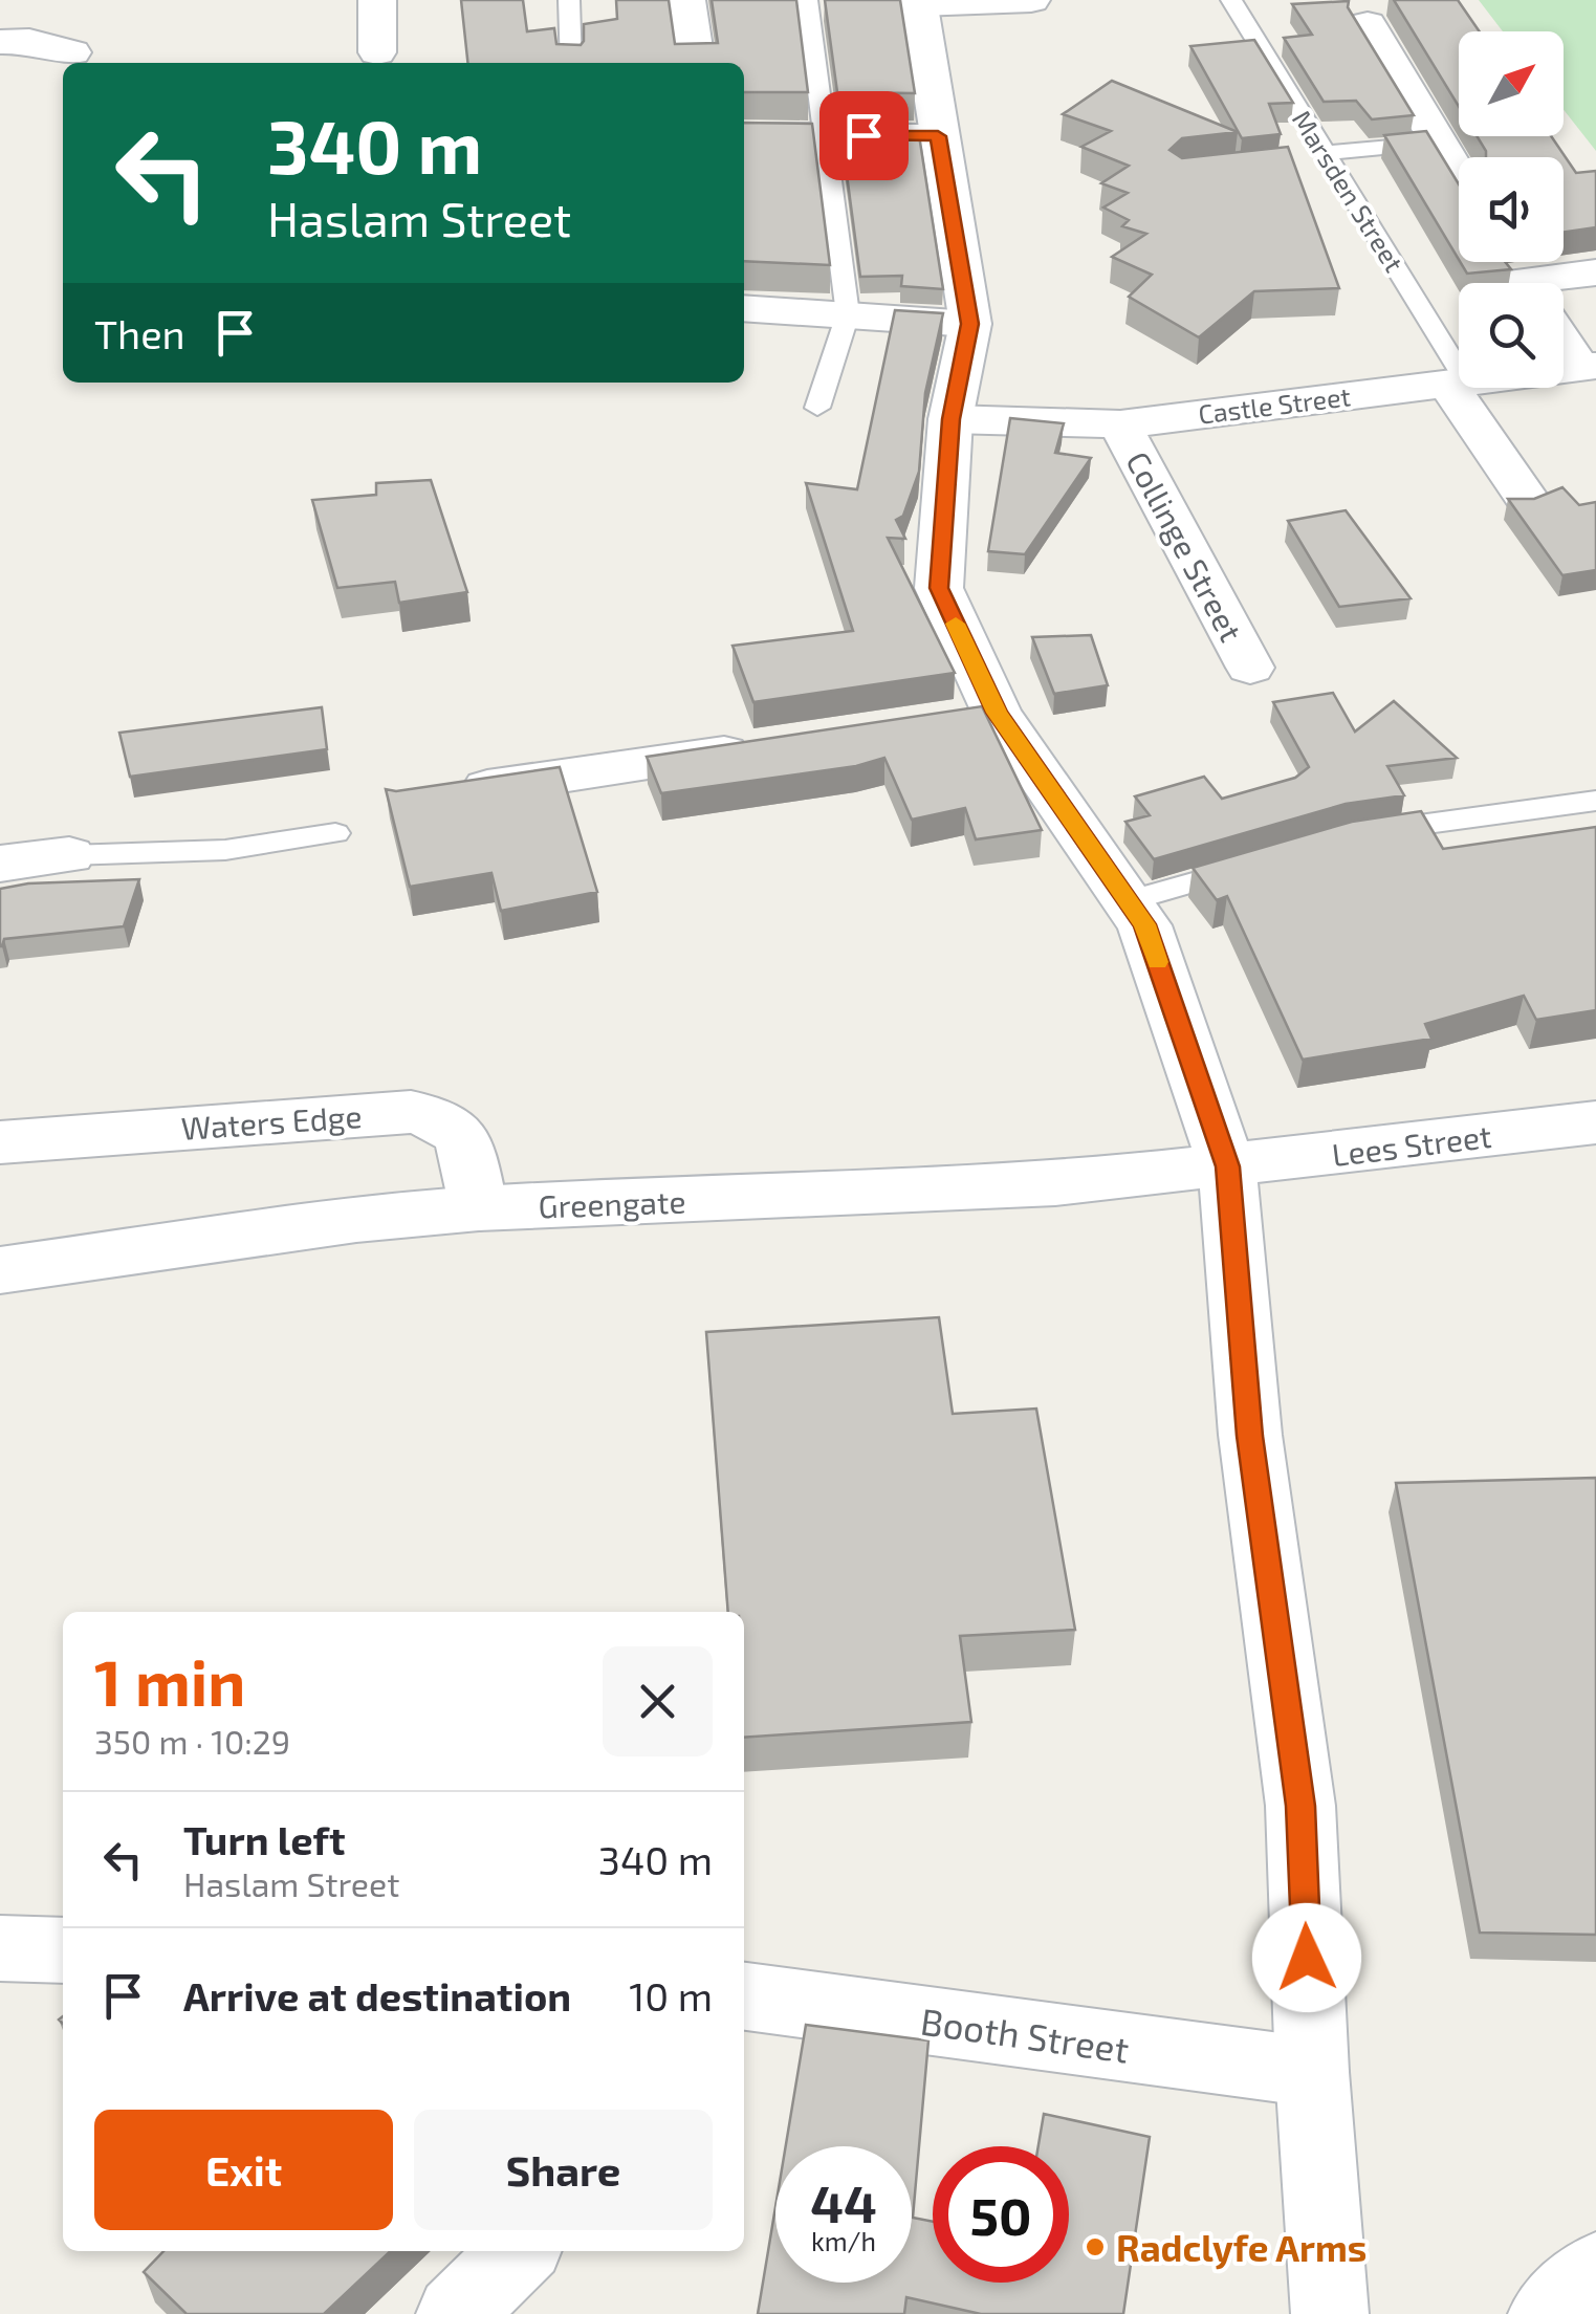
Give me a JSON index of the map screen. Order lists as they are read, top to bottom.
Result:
{
  "streets": {
    "street": [
      "Castle Street",
      "Collinge Street",
      "Waters Edge",
      "Lees Street",
      "Greengate",
      "Booth Street"
    ],
    "lane": ["Marsden Street"]
  },
  "crossings": [
    ["Marsden Street", "Castle Street"],
    ["Castle Street", "Collinge Street"],
    ["Waters Edge", "Greengate"],
    ["Lees Street", "Greengate"]
  ],
  "places": ["Radclyfe Arms"],
  "north": "top right",
  "page": {
    "turn": ["340 m", "Haslam Street"],
    "then": "Then",
    "heading": ["1 min", "350 m · 10:29"],
    "list": [
      {
        "name": "Turn left",
        "note": "Haslam Street",
        "value": "340 m"
      },
      {
        "name": "Arrive at destination",
        "value": "10 m"
      }
    ],
    "buttons": ["Exit", "Share"],
    "speed": "44 km/h",
    "limit": "50"
  }
}
